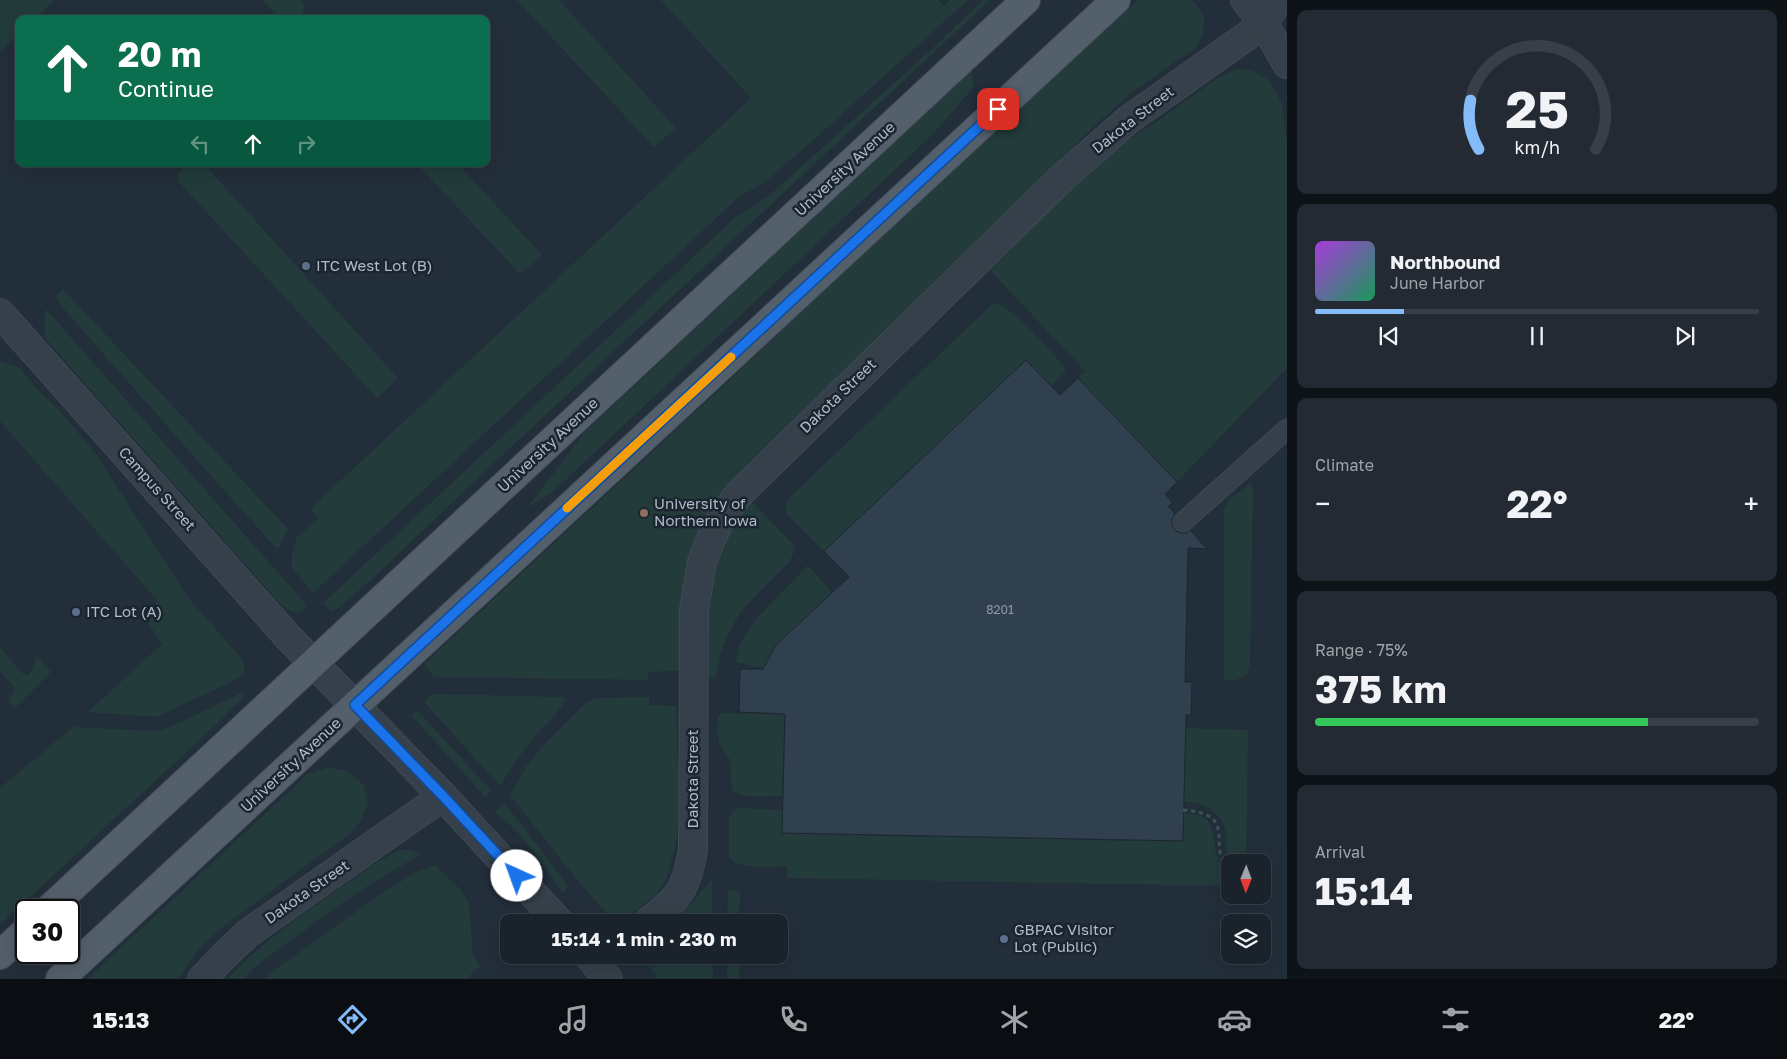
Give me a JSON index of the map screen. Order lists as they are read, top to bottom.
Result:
{
  "streets": {
    "main road": ["University Avenue"],
    "street": ["Dakota Street", "Campus Street"]
  },
  "crossings": [
    ["Dakota Street", "Campus Street"],
    ["University Avenue", "Campus Street"]
  ],
  "places": [
    "ITC West Lot (B)",
    "University of Northern Iowa",
    "ITC Lot (A)",
    "GBPAC Visitor Lot (Public)"
  ],
  "house_numbers": ["8201"],
  "north": "bottom",
  "page": {
    "turn": ["20 m", "Continue"],
    "song": ["Northbound", "June Harbor"],
    "tile": [
      "Climate",
      ["Range · 75%", "375 km"],
      ["Arrival", "15:14"]
    ],
    "heat": ["−", "22°", "+"],
    "limit": "30",
    "trip": "15:14 · 1 min · 230 m",
    "tabs": ["15:13", "22°"],
    "gauge": ["25", "km/h"]
  }
}
